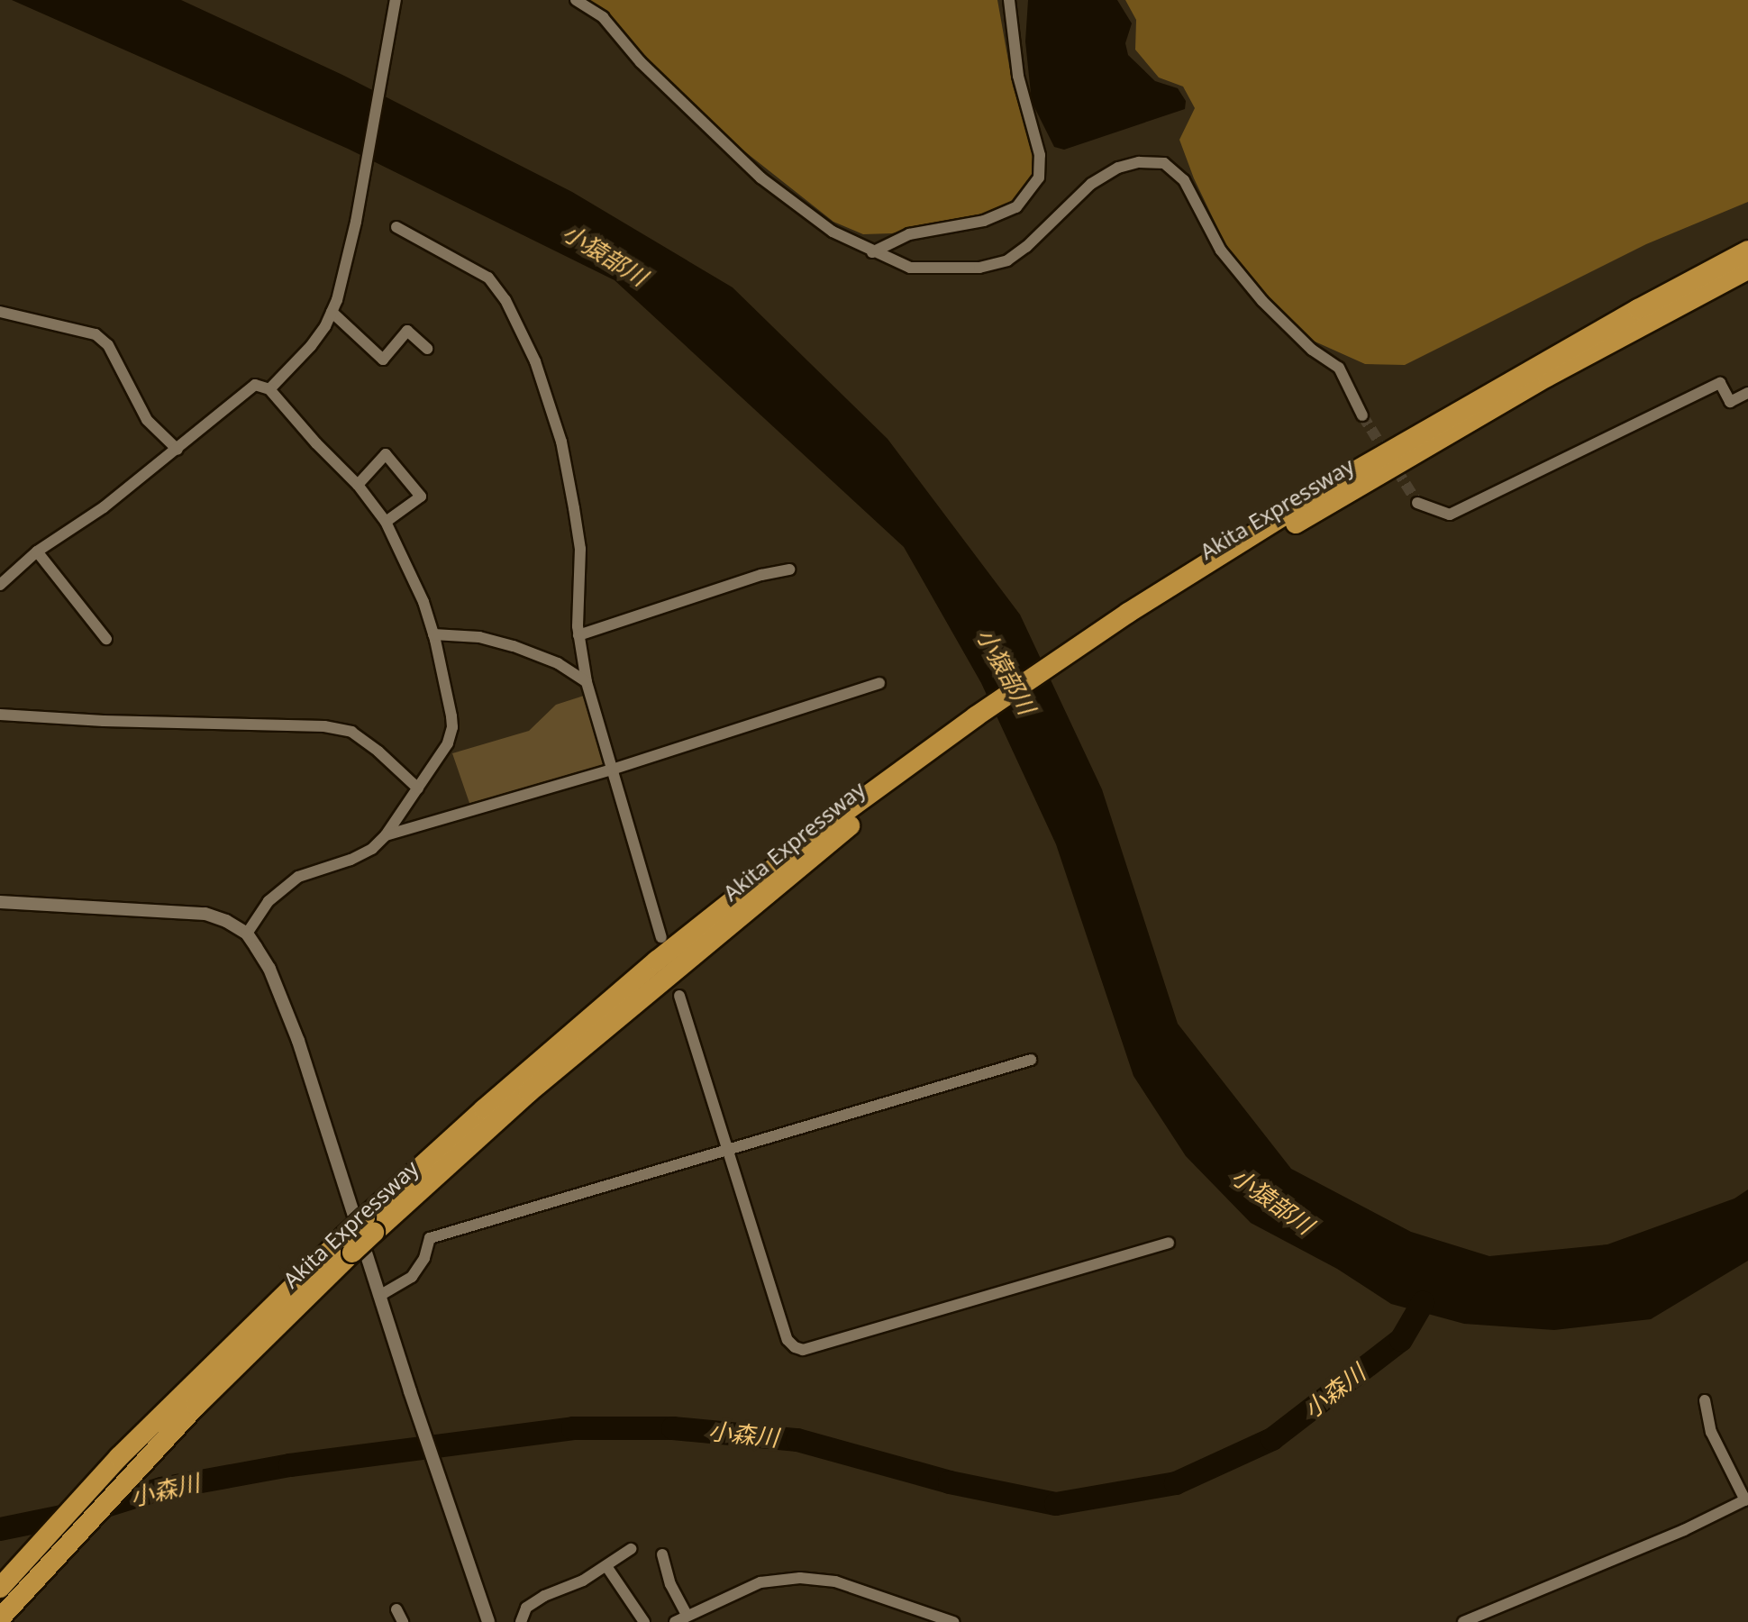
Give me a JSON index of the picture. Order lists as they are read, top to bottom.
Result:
{
  "streets": {
    "highway": ["Akita Expressway"]
  },
  "water": ["小猿部川", "小森川"]
}
